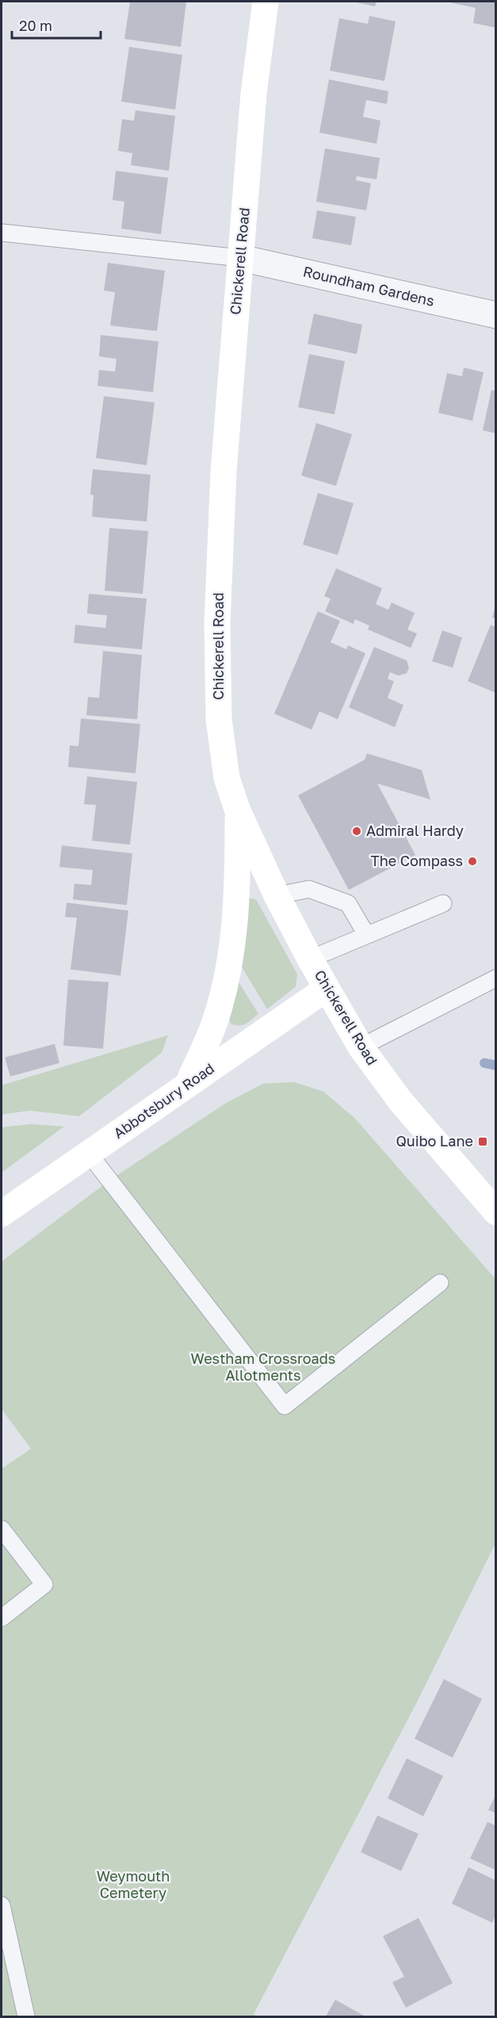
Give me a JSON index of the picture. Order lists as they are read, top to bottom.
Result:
{
  "streets": {
    "main road": ["Chickerell Road", "Abbotsbury Road"],
    "street": ["Roundham Gardens"]
  },
  "crossings": [
    ["Chickerell Road", "Roundham Gardens"],
    ["Chickerell Road", "Abbotsbury Road"]
  ],
  "parks": ["Westham Crossroads Allotments", "Weymouth Cemetery"],
  "places": {
    "other": ["Admiral Hardy", "The Compass"],
    "transit": ["Quibo Lane"]
  },
  "scale_bar": "20 m"
}
